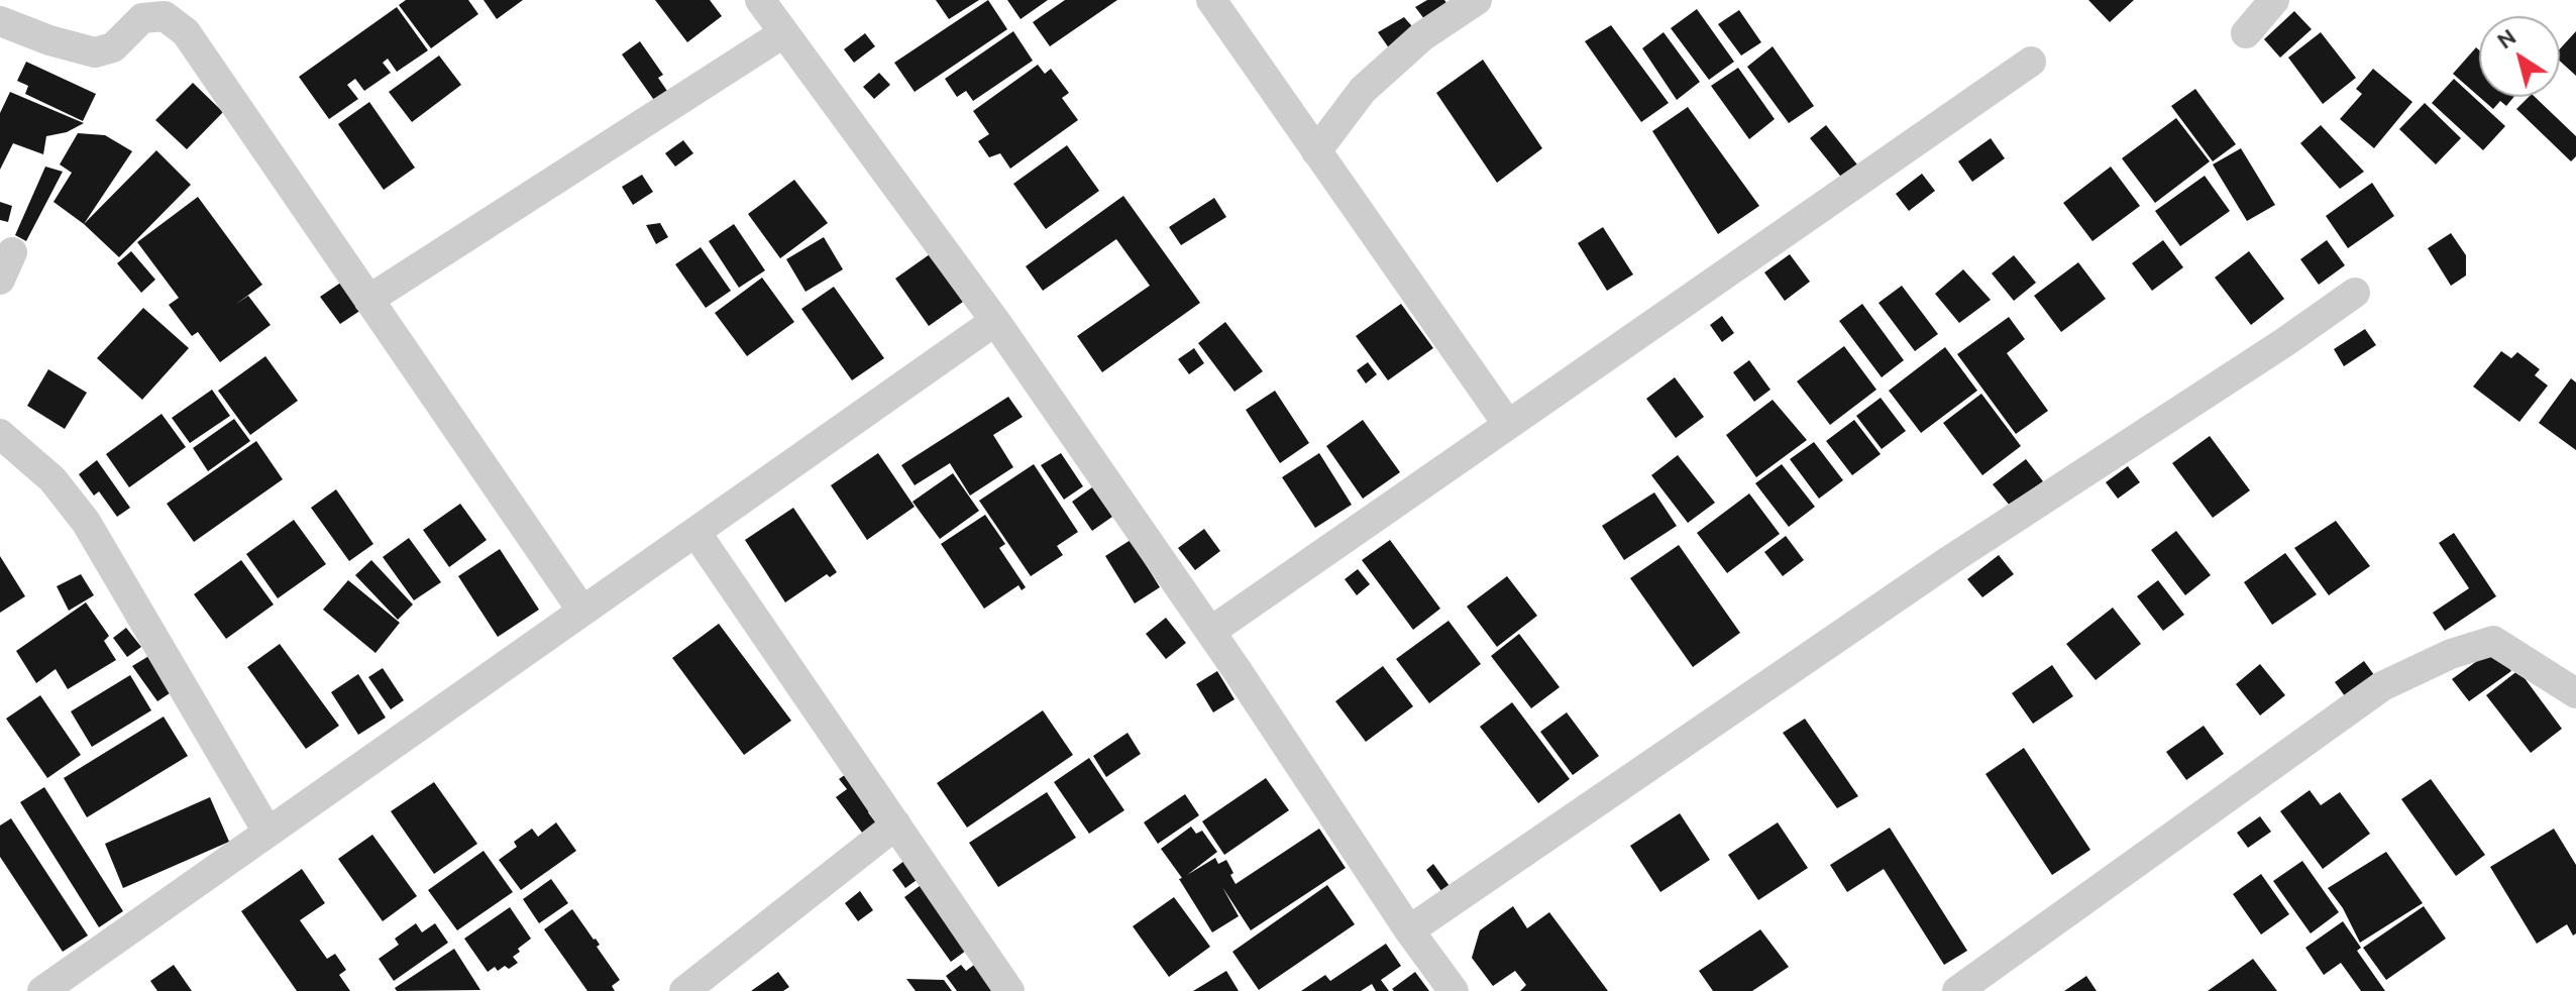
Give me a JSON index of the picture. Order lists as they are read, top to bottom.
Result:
{
  "north": "top left"
}
